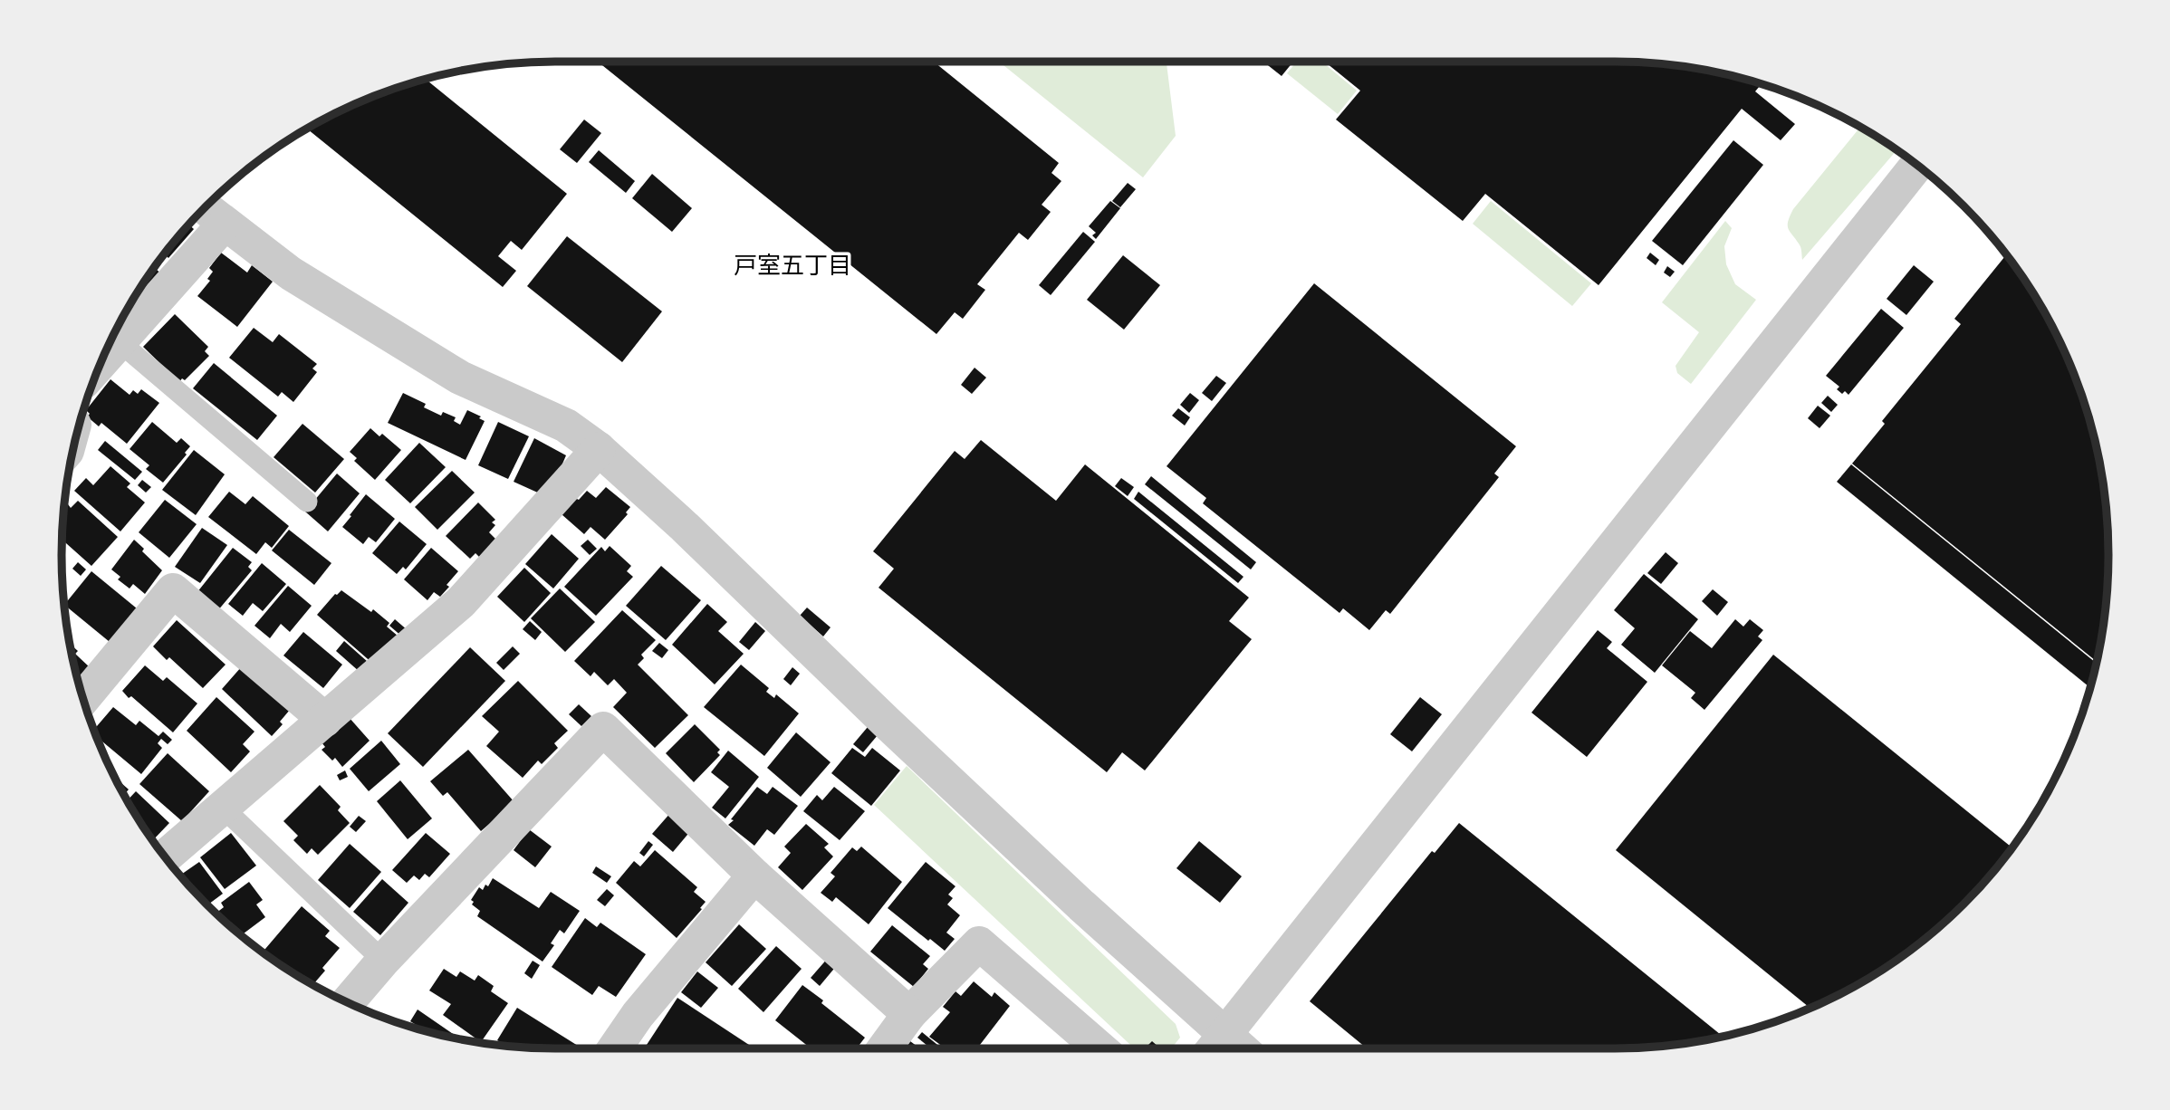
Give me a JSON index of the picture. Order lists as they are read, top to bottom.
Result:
{
  "districts": ["戸室五丁目"]
}
